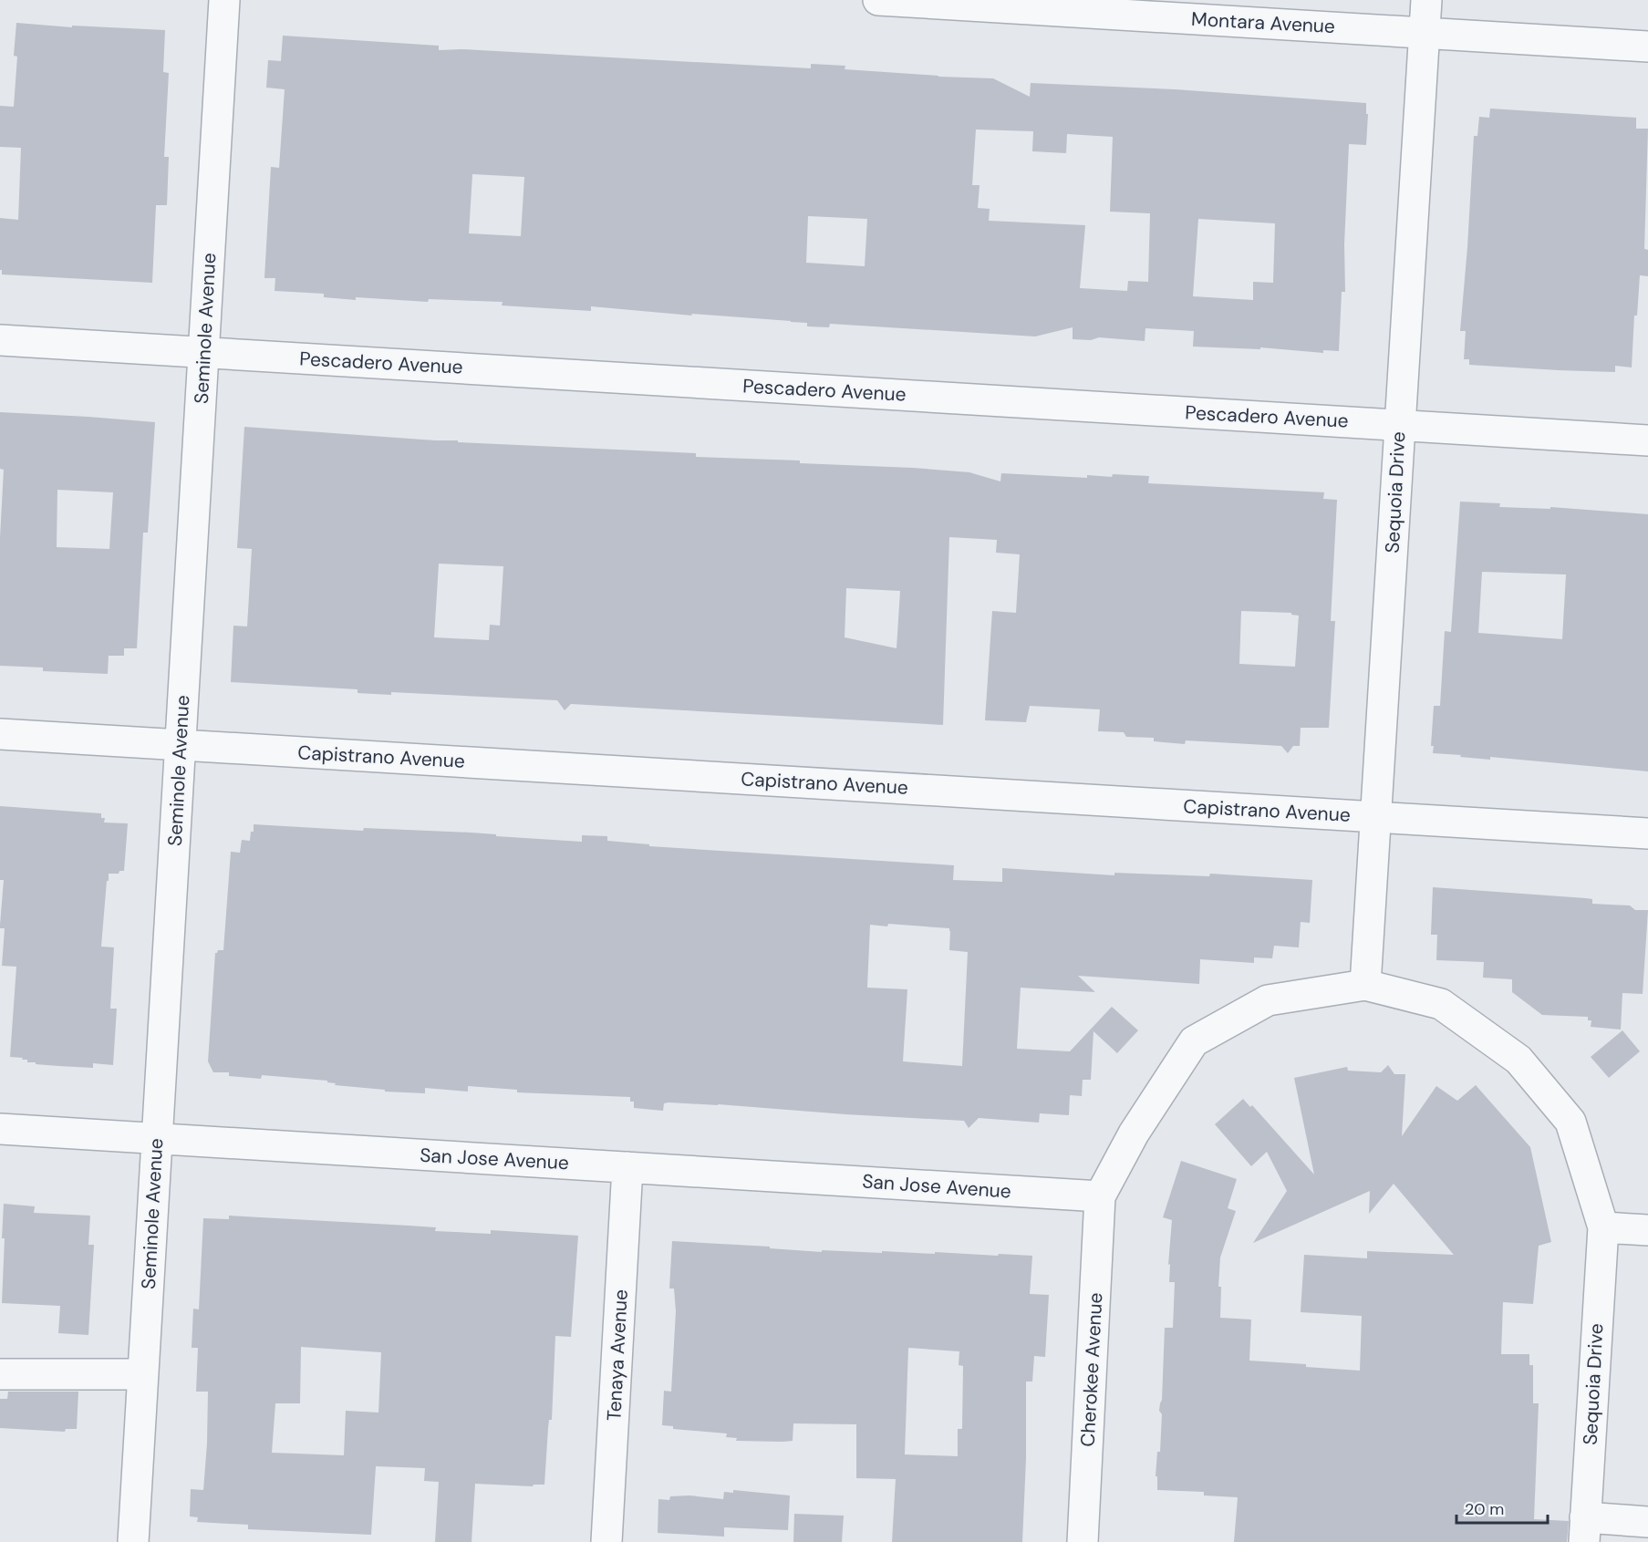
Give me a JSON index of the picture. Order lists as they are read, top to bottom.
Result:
{
  "streets": {
    "street": [
      "Montara Avenue",
      "Seminole Avenue",
      "Pescadero Avenue",
      "Sequoia Drive",
      "Capistrano Avenue",
      "San Jose Avenue",
      "Tenaya Avenue",
      "Cherokee Avenue"
    ]
  },
  "crossings": [
    ["Montara Avenue", "Sequoia Drive"],
    ["Seminole Avenue", "Pescadero Avenue"],
    ["Seminole Avenue", "Capistrano Avenue"],
    ["Seminole Avenue", "San Jose Avenue"],
    ["Pescadero Avenue", "Sequoia Drive"],
    ["Sequoia Drive", "Capistrano Avenue"],
    ["San Jose Avenue", "Tenaya Avenue"],
    ["San Jose Avenue", "Cherokee Avenue"]
  ],
  "scale_bar": "20 m"
}
